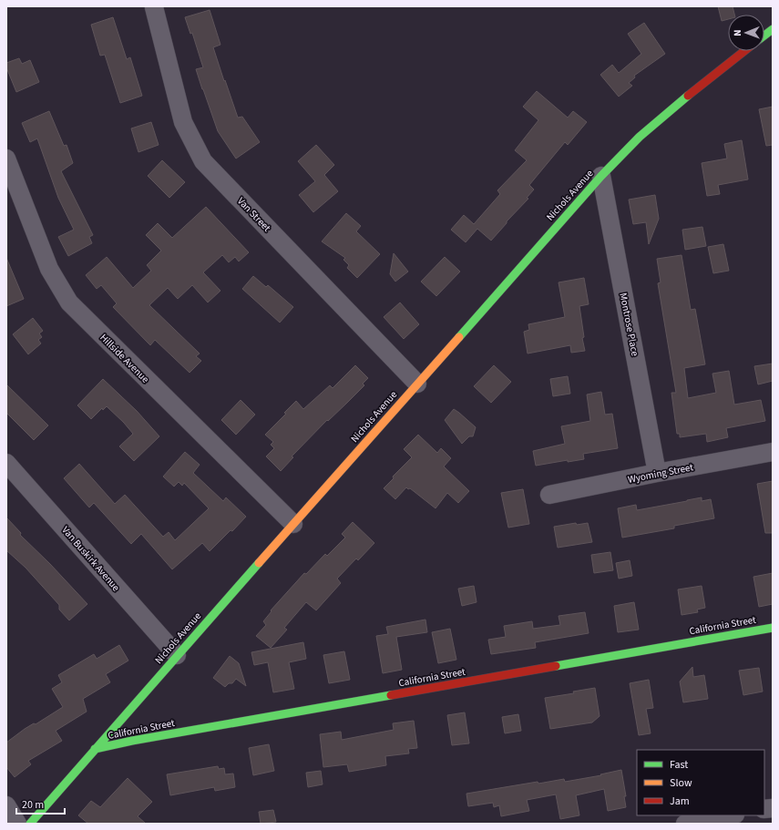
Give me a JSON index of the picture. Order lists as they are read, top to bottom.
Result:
{
  "streets": {
    "main road": ["Nichols Avenue", "California Street"],
    "street": [
      "Van Street",
      "Montrose Place",
      "Hillside Avenue",
      "Wyoming Street",
      "Van Buskirk Avenue"
    ]
  },
  "crossings": [
    ["Nichols Avenue", "Van Street"],
    ["Nichols Avenue", "Montrose Place"],
    ["Nichols Avenue", "Hillside Avenue"],
    ["Nichols Avenue", "Van Buskirk Avenue"],
    ["Nichols Avenue", "California Street"],
    ["Montrose Place", "Wyoming Street"]
  ],
  "legend": ["Fast", "Slow", "Jam"],
  "scale_bar": "20 m",
  "north": "left"
}
